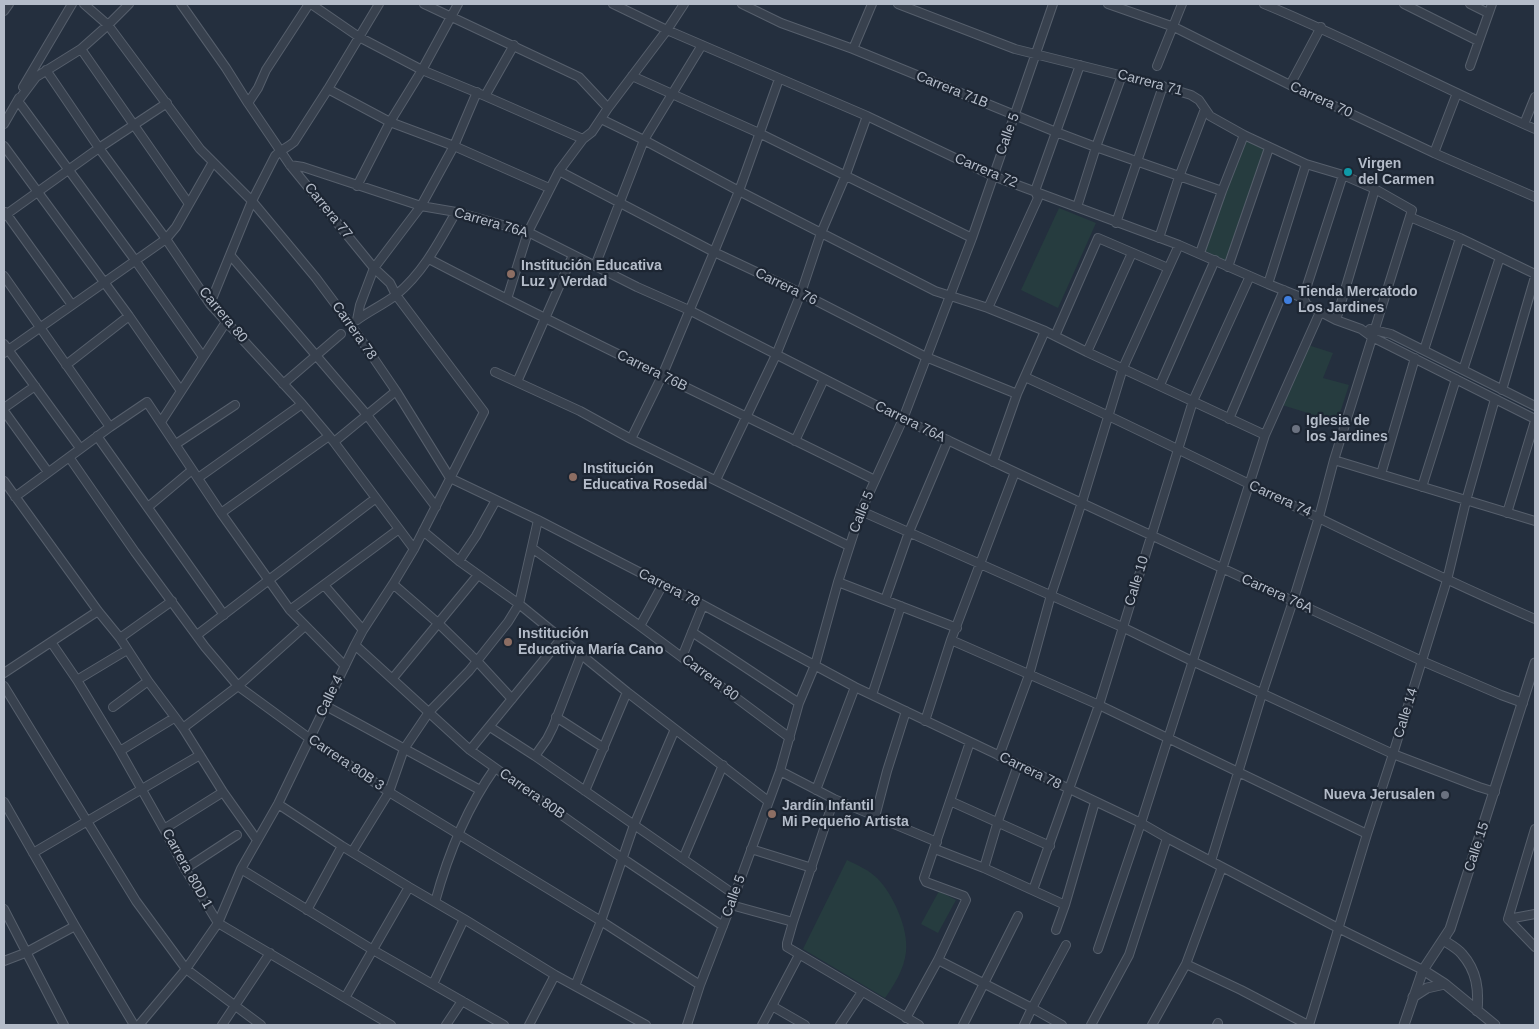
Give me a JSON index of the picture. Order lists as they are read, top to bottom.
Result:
{
  "streets": {
    "street": [
      "Carrera 71",
      "Carrera 71B",
      "Carrera 70",
      "Calle 5",
      "Carrera 72",
      "Carrera 77",
      "Carrera 76A",
      "Carrera 76",
      "Carrera 80",
      "Carrera 78",
      "Carrera 76B",
      "Carrera 74",
      "Calle 10",
      "Calle 4",
      "Calle 14",
      "Carrera 80B 3",
      "Carrera 80B",
      "Calle 15",
      "Carrera 80D 1"
    ]
  },
  "crossings": [
    ["Carrera 71", "Calle 5"],
    ["Carrera 71B", "Calle 5"],
    ["Calle 5", "Carrera 72"],
    ["Calle 5", "Carrera 76A"],
    ["Calle 5", "Carrera 76"],
    ["Calle 5", "Carrera 80"],
    ["Calle 5", "Carrera 78"],
    ["Calle 5", "Carrera 76B"],
    ["Calle 5", "Carrera 80B 3"],
    ["Calle 5", "Carrera 80B"],
    ["Carrera 72", "Calle 10"],
    ["Carrera 72", "Calle 14"],
    ["Carrera 77", "Carrera 76A"],
    ["Carrera 77", "Calle 4"],
    ["Carrera 76A", "Calle 10"],
    ["Carrera 76A", "Calle 14"],
    ["Carrera 76A", "Calle 15"],
    ["Carrera 80", "Calle 4"],
    ["Carrera 78", "Calle 10"],
    ["Carrera 78", "Calle 4"],
    ["Carrera 78", "Calle 14"],
    ["Carrera 78", "Calle 15"],
    ["Carrera 74", "Calle 10"],
    ["Carrera 74", "Calle 14"],
    ["Calle 4", "Carrera 80B 3"],
    ["Calle 4", "Carrera 80B"],
    ["Calle 4", "Carrera 80D 1"]
  ],
  "places": [
    "Virgen del Carmen",
    "Institución Educativa Luz y Verdad",
    "Tienda Mercatodo Los Jardines",
    "Iglesia de los Jardines",
    "Institución Educativa Rosedal",
    "Institución Educativa María Cano",
    "Nueva Jerusalen",
    "Jardín Infantil Mi Pequeño Artista"
  ]
}
